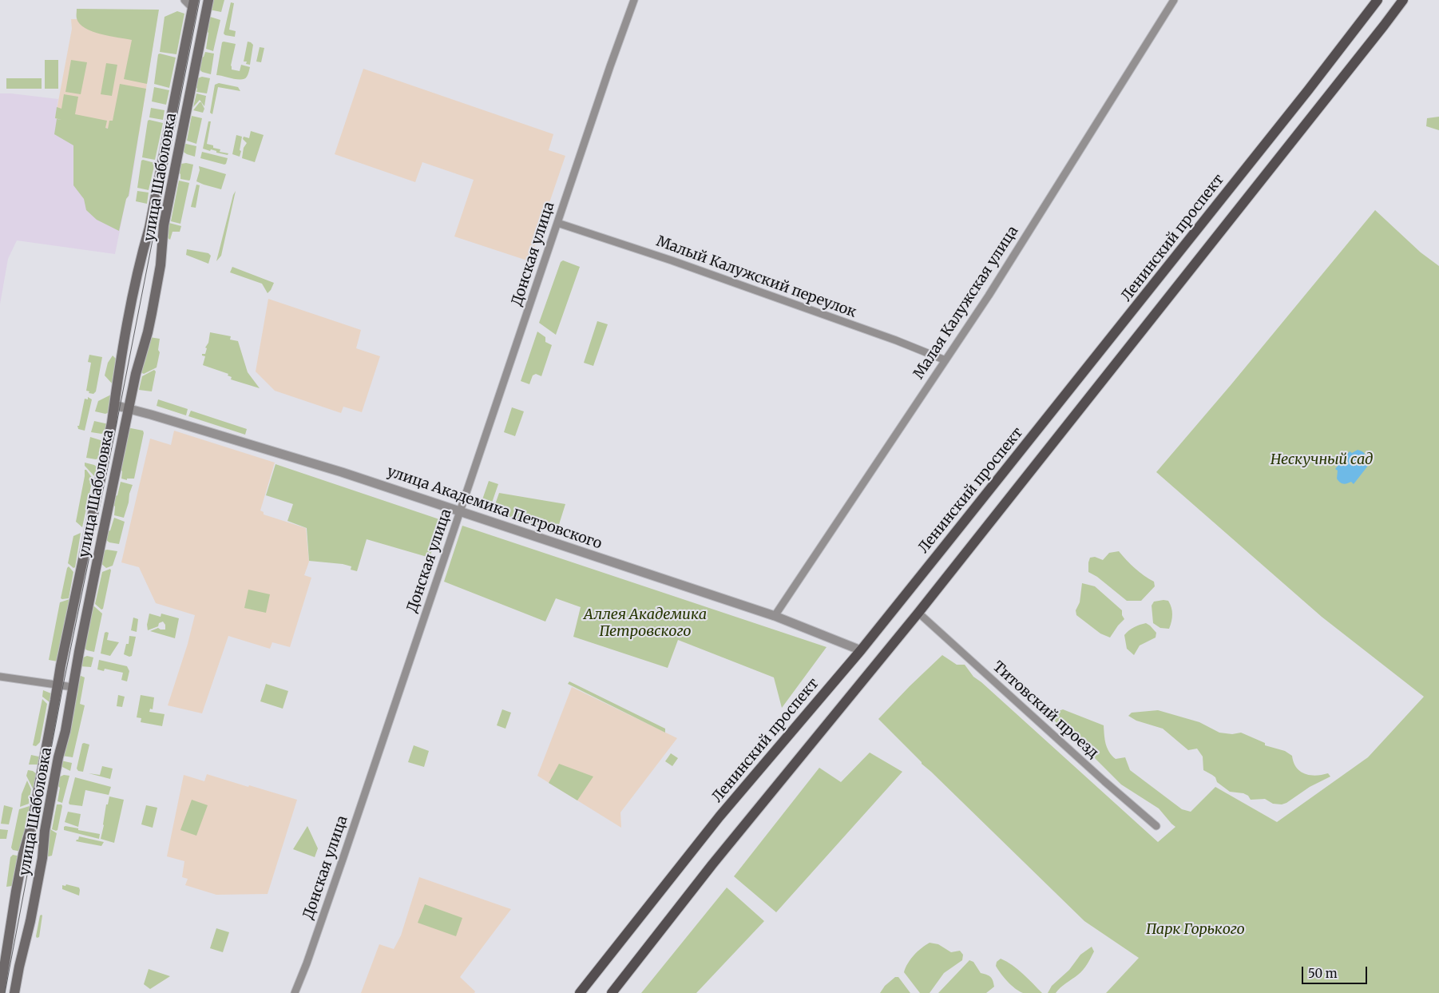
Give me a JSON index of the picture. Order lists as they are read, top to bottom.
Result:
{
  "streets": {
    "main road": ["улица Шаболовка", "Ленинский проспект"],
    "street": [
      "Донская улица",
      "Малый Калужский переулок",
      "Малая Калужская улица",
      "улица Академика Петровского",
      "Титовский проезд"
    ]
  },
  "crossings": [
    ["улица Шаболовка", "улица Академика Петровского"],
    ["Ленинский проспект", "улица Академика Петровского"],
    ["Донская улица", "Малый Калужский переулок"],
    ["Донская улица", "улица Академика Петровского"],
    ["Малый Калужский переулок", "Малая Калужская улица"],
    ["Малая Калужская улица", "улица Академика Петровского"]
  ],
  "parks": ["Нескучный сад", "Аллея Академика Петровского", "Парк Горького"],
  "scale_bar": "50 m"
}
